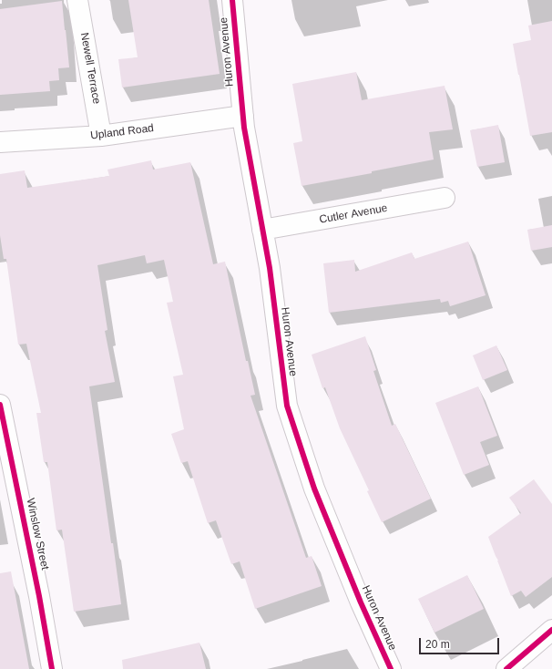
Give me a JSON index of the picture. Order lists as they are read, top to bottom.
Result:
{
  "streets": {
    "street": [
      "Huron Avenue",
      "Newell Terrace",
      "Upland Road",
      "Cutler Avenue",
      "Winslow Street"
    ]
  },
  "crossings": [
    ["Huron Avenue", "Upland Road"],
    ["Huron Avenue", "Cutler Avenue"],
    ["Newell Terrace", "Upland Road"]
  ],
  "scale_bar": "20 m"
}
